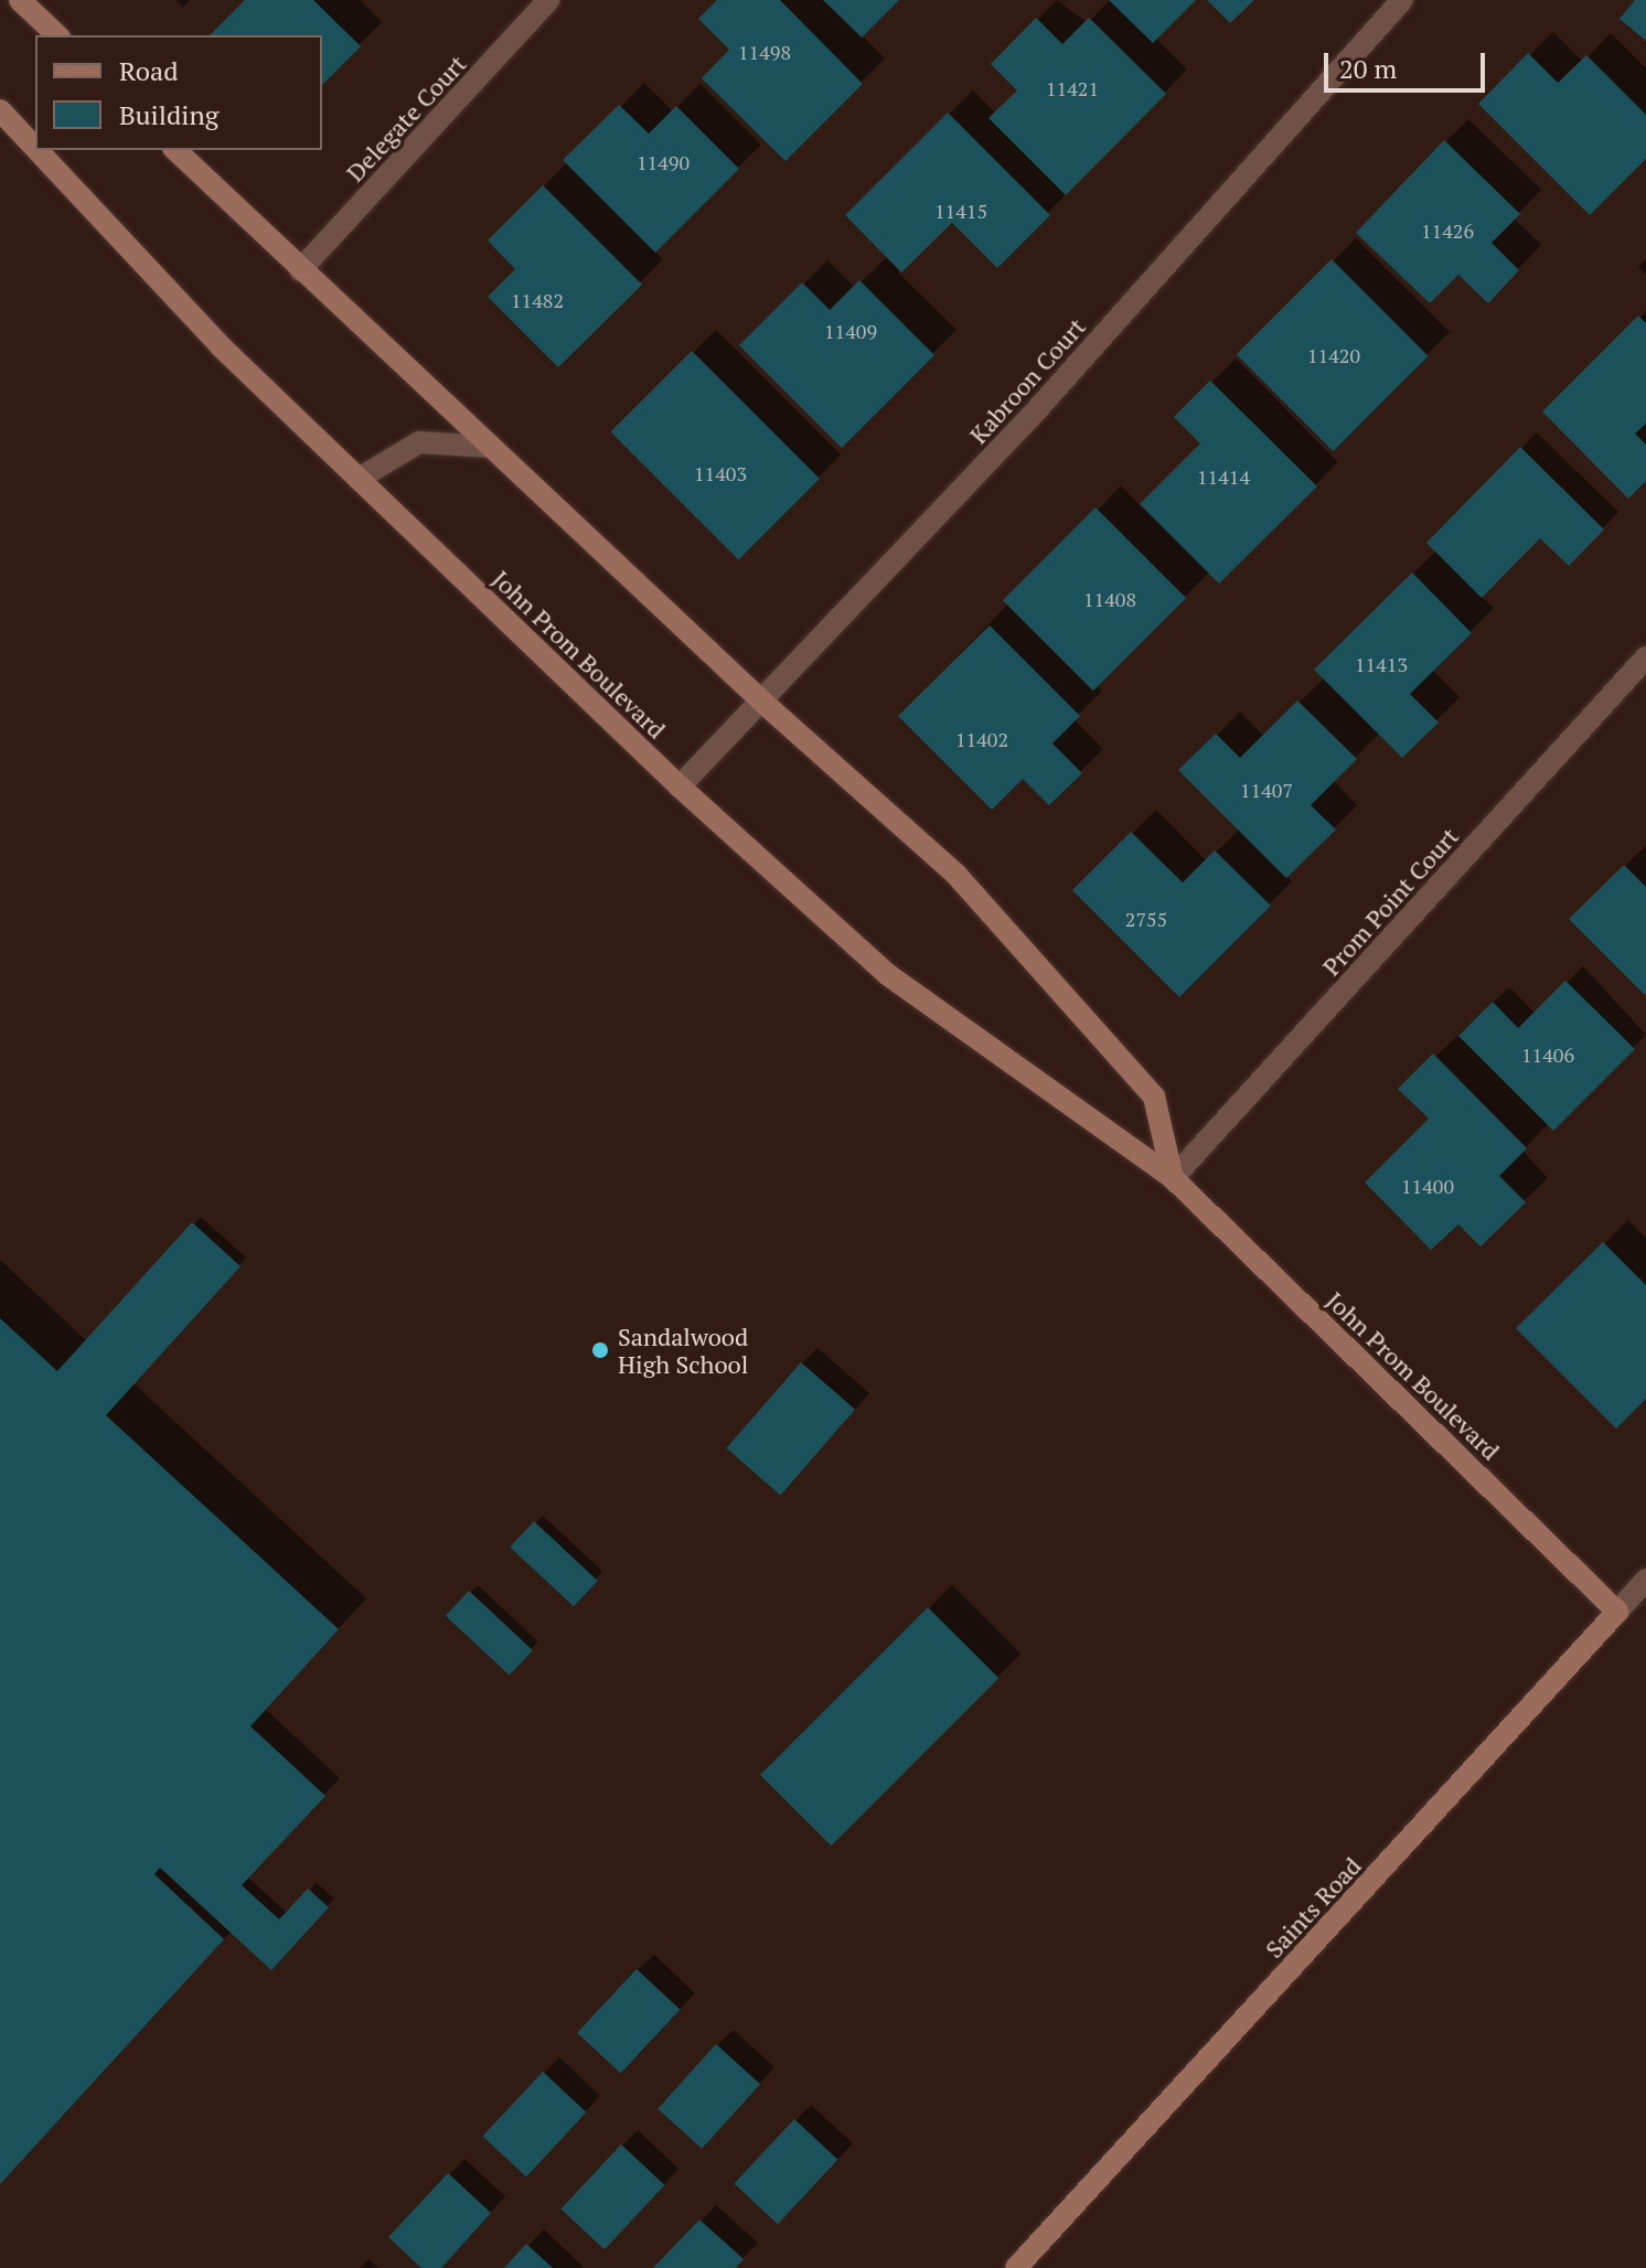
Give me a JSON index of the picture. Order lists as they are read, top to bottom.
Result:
{
  "streets": {
    "street": [
      "Delegate Court",
      "Kabroon Court",
      "John Prom Boulevard",
      "Prom Point Court",
      "Saints Road"
    ]
  },
  "crossings": [
    ["Kabroon Court", "John Prom Boulevard"],
    ["John Prom Boulevard", "Prom Point Court"],
    ["John Prom Boulevard", "Saints Road"]
  ],
  "places": ["Sandalwood High School"],
  "house_numbers": [
    "11498",
    "11421",
    "11490",
    "11415",
    "11426",
    "11482",
    "11409",
    "11420",
    "11403",
    "11414",
    "11408",
    "11413",
    "11402",
    "11407",
    "2755",
    "11406",
    "11400"
  ],
  "legend": ["Road", "Building"],
  "scale_bar": "20 m"
}
